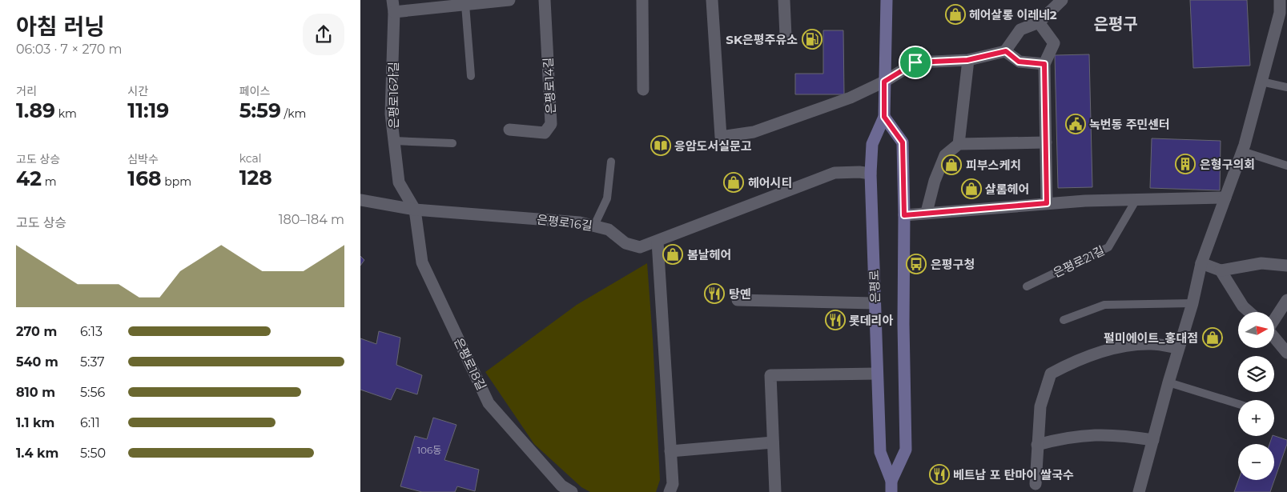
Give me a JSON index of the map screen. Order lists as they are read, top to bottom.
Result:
{
  "streets": {
    "main road": ["은평로"],
    "street": [
      "은평로14길",
      "은평로16가길",
      "은평로16길",
      "은평로18길"
    ],
    "lane": ["은평로21길"]
  },
  "crossings": [
    ["은평로16가길", "은평로16길"],
    ["은평로16가길", "은평로18길"],
    ["은평로16길", "은평로"],
    ["은평로16길", "은평로18길"]
  ],
  "districts": ["은평구"],
  "places": {
    "shop": [
      "헤어살롱 이레네2",
      "피부스케치",
      "헤어시티",
      "샬롬헤어",
      "봄날헤어",
      "펄미에이트_홍대점"
    ],
    "fuel station": ["SK은평주유소"],
    "public building": ["녹번동 주민센터"],
    "library": ["응암도서실문고"],
    "building": ["은형구의회"],
    "bus stop": ["은평구청"],
    "restaurant": ["탕옌", "롯데리아", "베트남 포 탄마이 쌀국수"]
  },
  "house_numbers": ["106동"],
  "north": "right",
  "page": {
    "heading": ["아침 러닝", "06:03 · 7 × 270 m"],
    "stats": [
      ["거리", "1.89 km"],
      ["시간", "11:19"],
      ["페이스", "5:59 /km"],
      ["고도 상승", "42 m"],
      ["심박수", "168 bpm"],
      ["kcal", "128"]
    ],
    "chart": ["고도 상승", "180–184 m"],
    "map_buttons": ["+", "−"],
    "list": [
      {
        "name": "270 m",
        "note": "6:13"
      },
      {
        "name": "540 m",
        "note": "5:37"
      },
      {
        "name": "810 m",
        "note": "5:56"
      },
      {
        "name": "1.1 km",
        "note": "6:11"
      },
      {
        "name": "1.4 km",
        "note": "5:50"
      }
    ]
  }
}
